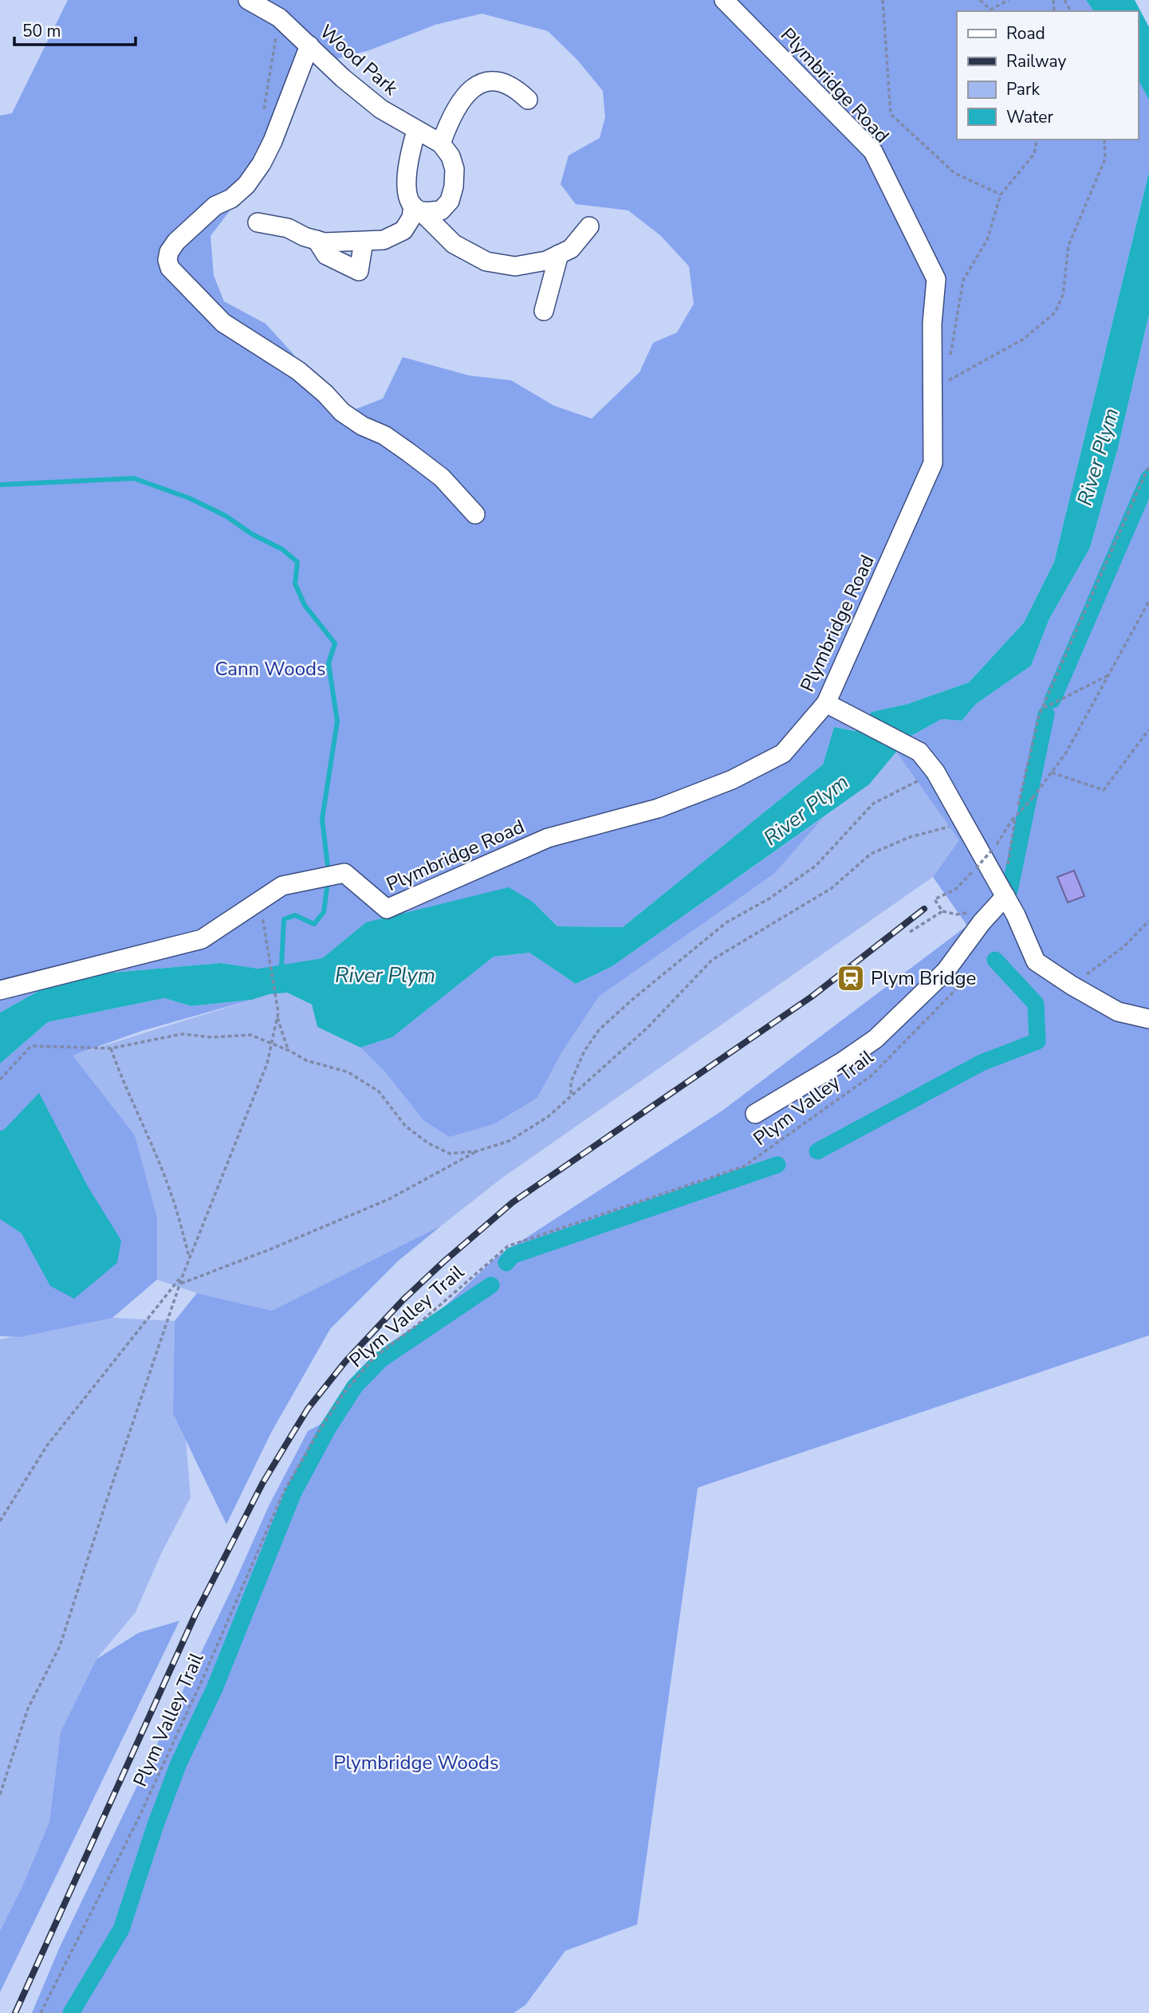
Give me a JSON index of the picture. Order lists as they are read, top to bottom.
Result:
{
  "streets": {
    "street": ["Wood Park", "Plymbridge Road"],
    "path": ["Plym Valley Trail"]
  },
  "water": ["River Plym"],
  "parks": ["Cann Woods", "Plymbridge Woods"],
  "places": {
    "station": ["Plym Bridge"]
  },
  "legend": [
    "Road",
    "Railway",
    "Park",
    "Water"
  ],
  "scale_bar": "50 m"
}
